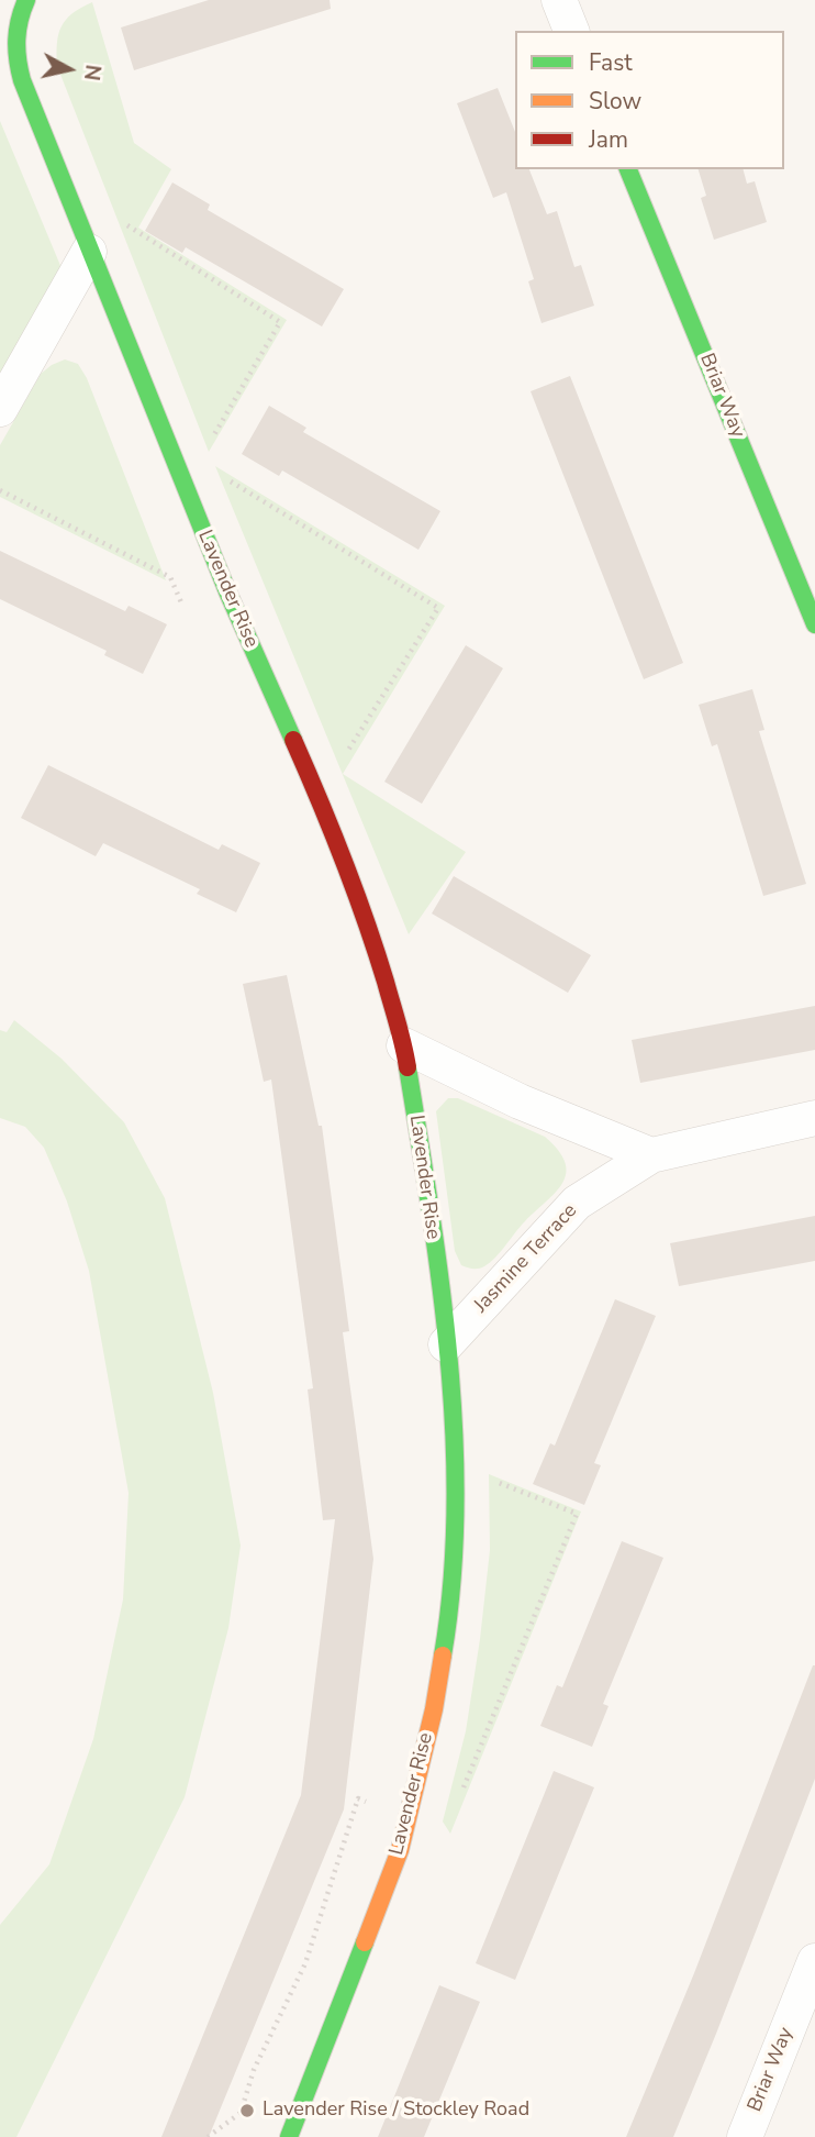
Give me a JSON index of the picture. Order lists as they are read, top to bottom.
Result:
{
  "streets": {
    "street": ["Briar Way", "Lavender Rise", "Jasmine Terrace"]
  },
  "crossings": [
    ["Lavender Rise", "Jasmine Terrace"]
  ],
  "places": ["Lavender Rise / Stockley Road"],
  "legend": ["Fast", "Slow", "Jam"],
  "north": "right"
}
